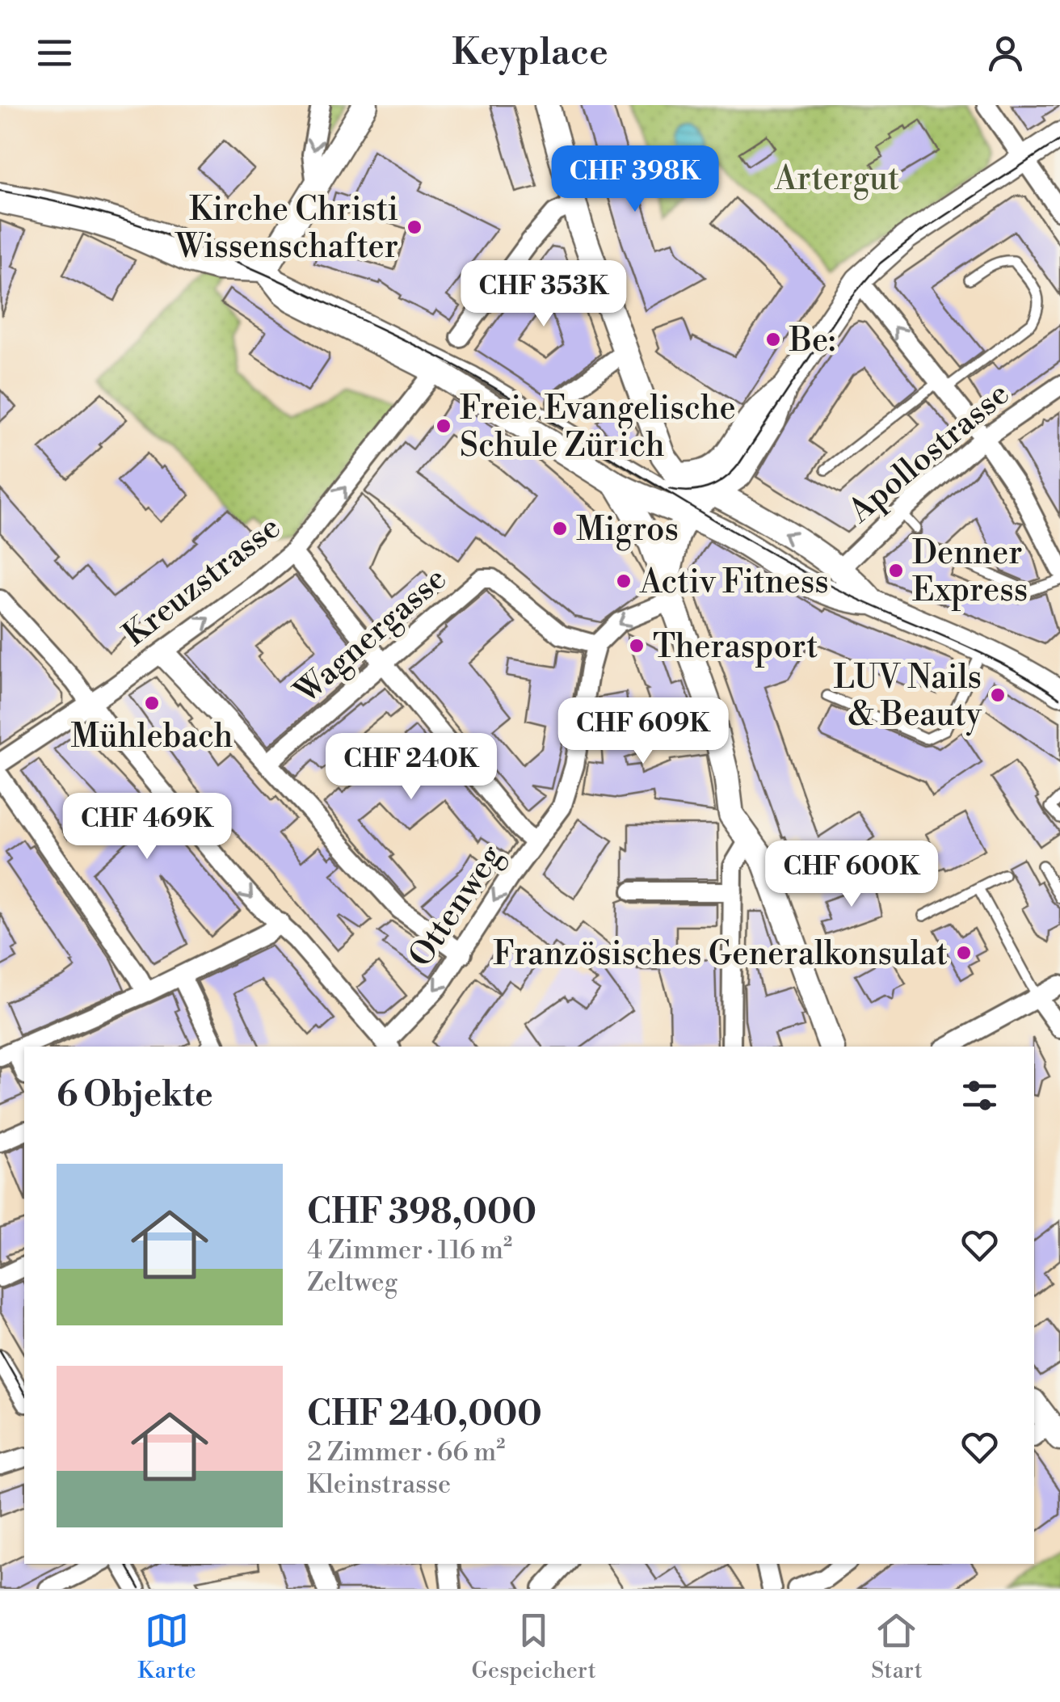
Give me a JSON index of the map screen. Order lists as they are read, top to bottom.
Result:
{
  "streets": {
    "street": [
      "Apollostrasse",
      "Kreuzstrasse",
      "Wagnergasse",
      "Ottenweg"
    ]
  },
  "crossings": [
    ["Wagnergasse", "Ottenweg"]
  ],
  "one_way": ["Kreuzstrasse", "Ottenweg"],
  "parks": ["Artergut"],
  "places": [
    "Kirche Christi Wissenschafter",
    "Be:",
    "Freie Evangelische Schule Zürich",
    "Migros",
    "Denner Express",
    "Activ Fitness",
    "Therasport",
    "LUV Nails & Beauty",
    "Mühlebach",
    "Französisches Generalkonsulat"
  ],
  "page": {
    "header": "Keyplace",
    "price": [
      "CHF 398K",
      "CHF 353K",
      "CHF 609K",
      "CHF 240K",
      "CHF 469K",
      "CHF 600K"
    ],
    "heading": "6 Objekte",
    "list": [
      {
        "name": "CHF 398,000",
        "note": "4 Zimmer · 116 m² · Zeltweg"
      },
      {
        "name": "CHF 240,000",
        "note": "2 Zimmer · 66 m² · Kleinstrasse"
      }
    ],
    "tabs": ["Karte", "Gespeichert", "Start"]
  }
}
